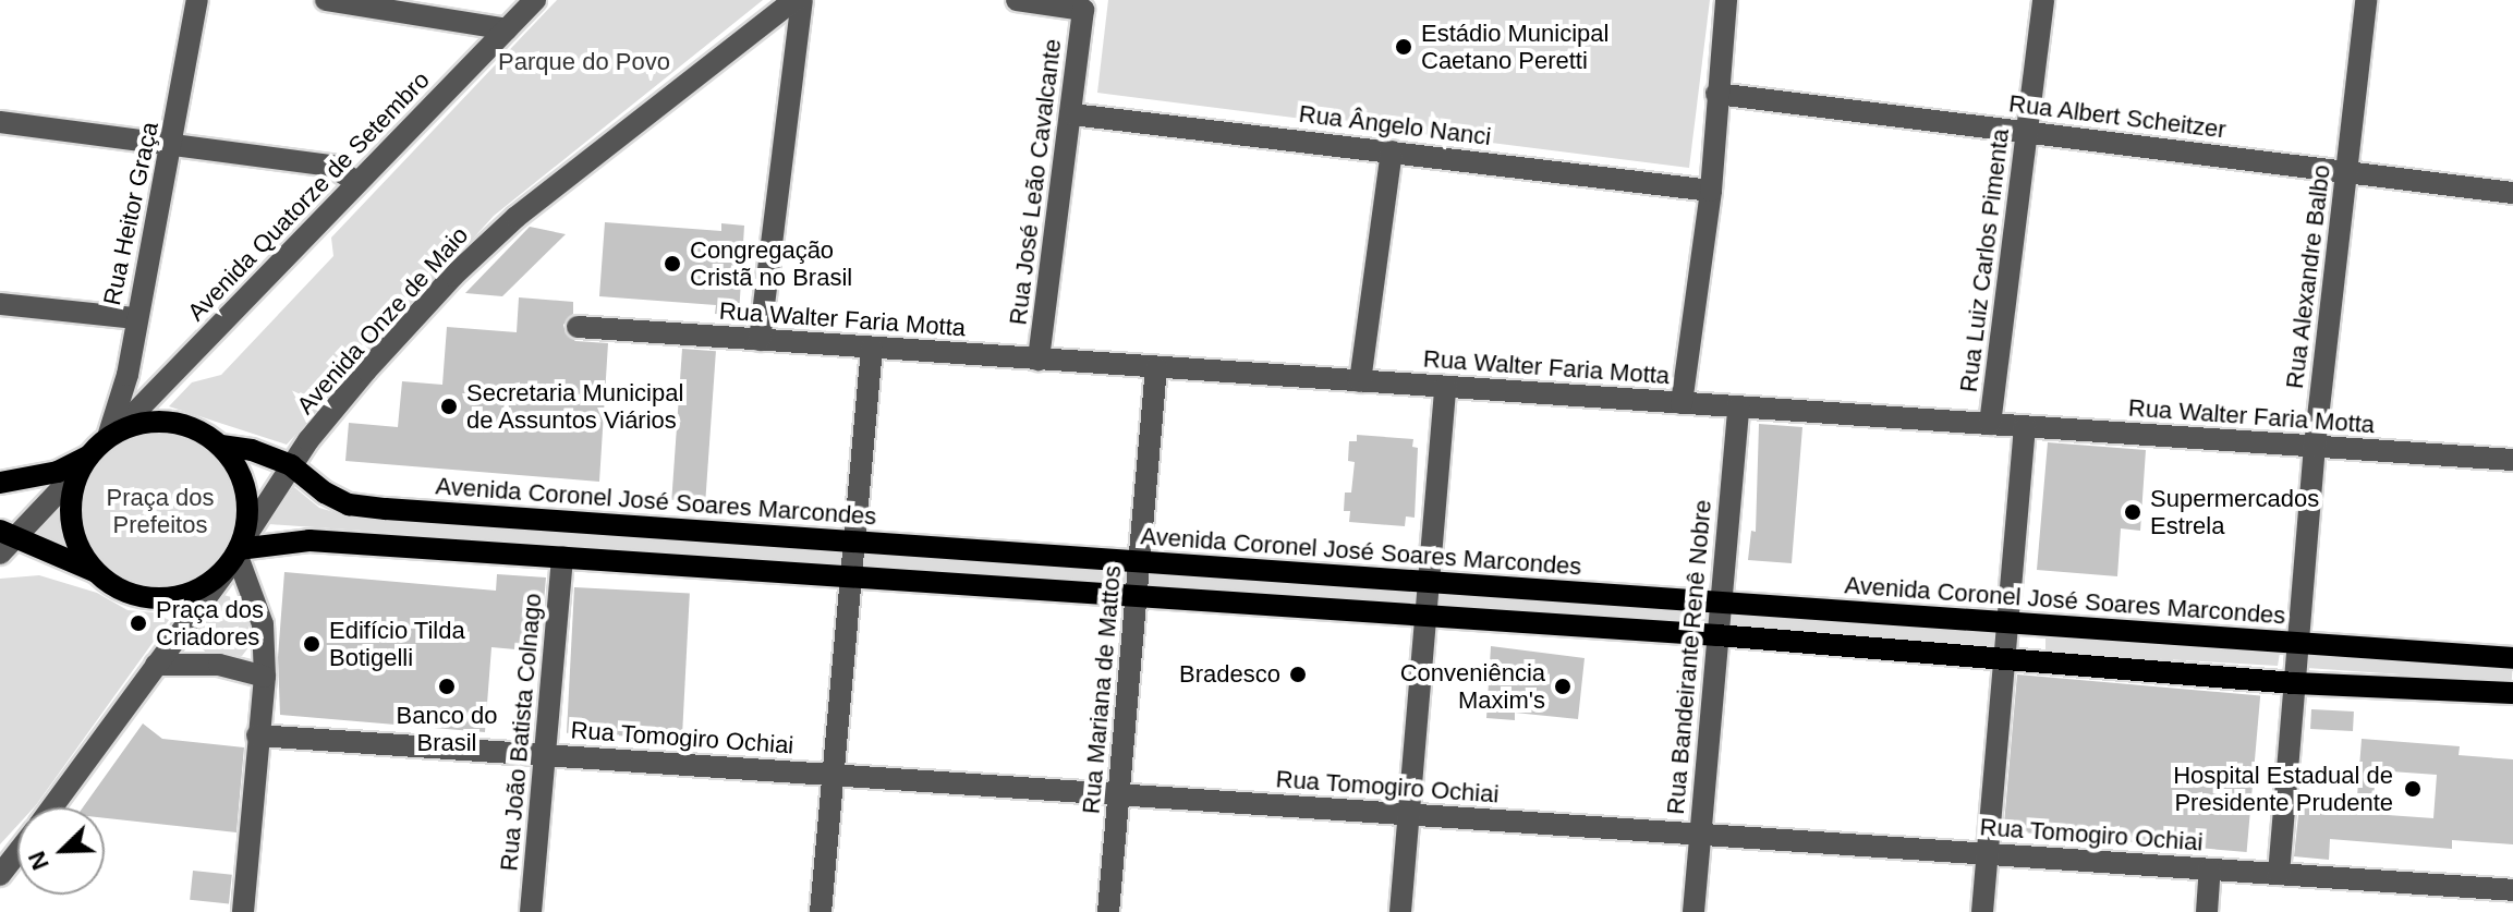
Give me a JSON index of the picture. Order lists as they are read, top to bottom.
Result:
{
  "streets": {
    "main road": ["Avenida Coronel José Soares Marcondes"],
    "street": [
      "Rua Albert Scheitzer",
      "Rua Ângelo Nanci",
      "Rua José Leão Cavalcante",
      "Avenida Quatorze de Setembro",
      "Rua Heitor Graça",
      "Rua Luiz Carlos Pimenta",
      "Rua Alexandre Balbo",
      "Rua Walter Faria Motta",
      "Avenida Onze de Maio",
      "Rua Bandeirante Renê Nobre",
      "Rua Mariana de Mattos",
      "Rua João Batista Colnago",
      "Rua Tomogiro Ochiai"
    ]
  },
  "crossings": [
    ["Rua Albert Scheitzer", "Rua Luiz Carlos Pimenta"],
    ["Rua Albert Scheitzer", "Rua Alexandre Balbo"],
    ["Rua Ângelo Nanci", "Rua José Leão Cavalcante"],
    ["Rua José Leão Cavalcante", "Rua Walter Faria Motta"],
    ["Avenida Quatorze de Setembro", "Rua Heitor Graça"],
    ["Avenida Quatorze de Setembro", "Avenida Onze de Maio"],
    ["Avenida Quatorze de Setembro", "Avenida Coronel José Soares Marcondes"],
    ["Rua Heitor Graça", "Avenida Onze de Maio"],
    ["Rua Heitor Graça", "Avenida Coronel José Soares Marcondes"],
    ["Rua Luiz Carlos Pimenta", "Rua Walter Faria Motta"],
    ["Rua Alexandre Balbo", "Rua Walter Faria Motta"],
    ["Rua Alexandre Balbo", "Avenida Coronel José Soares Marcondes"],
    ["Rua Alexandre Balbo", "Rua Tomogiro Ochiai"],
    ["Rua Walter Faria Motta", "Rua Bandeirante Renê Nobre"],
    ["Rua Walter Faria Motta", "Rua Mariana de Mattos"],
    ["Avenida Onze de Maio", "Avenida Coronel José Soares Marcondes"],
    ["Avenida Coronel José Soares Marcondes", "Rua Bandeirante Renê Nobre"],
    ["Avenida Coronel José Soares Marcondes", "Rua Mariana de Mattos"],
    ["Rua Bandeirante Renê Nobre", "Rua Tomogiro Ochiai"],
    ["Rua Mariana de Mattos", "Rua Tomogiro Ochiai"],
    ["Rua João Batista Colnago", "Rua Tomogiro Ochiai"]
  ],
  "parks": ["Parque do Povo", "Praça dos Prefeitos"],
  "places": [
    "Estádio Municipal Caetano Peretti",
    "Congregação Cristã no Brasil",
    "Secretaria Municipal de Assuntos Viários",
    "Supermercados Estrela",
    "Praça dos Criadores",
    "Edifício Tilda Botigelli",
    "Bradesco",
    "Banco do Brasil",
    "Conveniência Maxim's",
    "Hospital Estadual de Presidente Prudente"
  ],
  "north": "bottom left"
}
